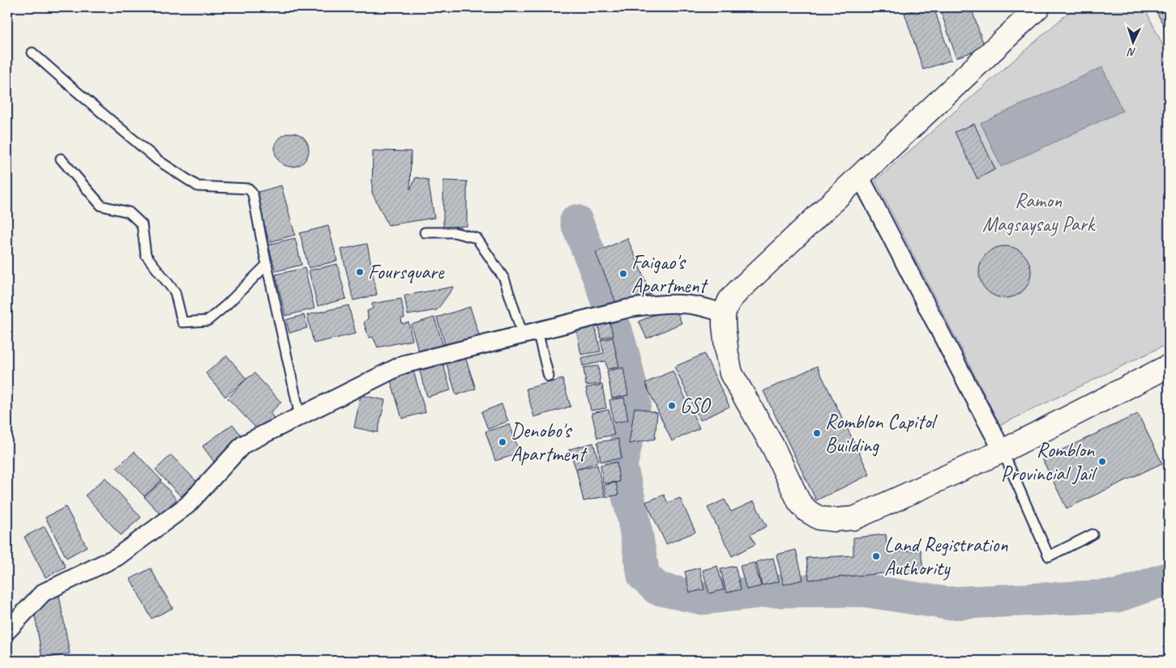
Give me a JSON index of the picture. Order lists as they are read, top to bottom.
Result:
{
  "parks": ["Ramon Magsaysay Park"],
  "places": [
    "Foursquare",
    "Faigao's Apartment",
    "GSO",
    "Romblon Capitol Building",
    "Denobo's Apartment",
    "Romblon Provincial Jail",
    "Land Registration Authority"
  ],
  "north": "bottom"
}
